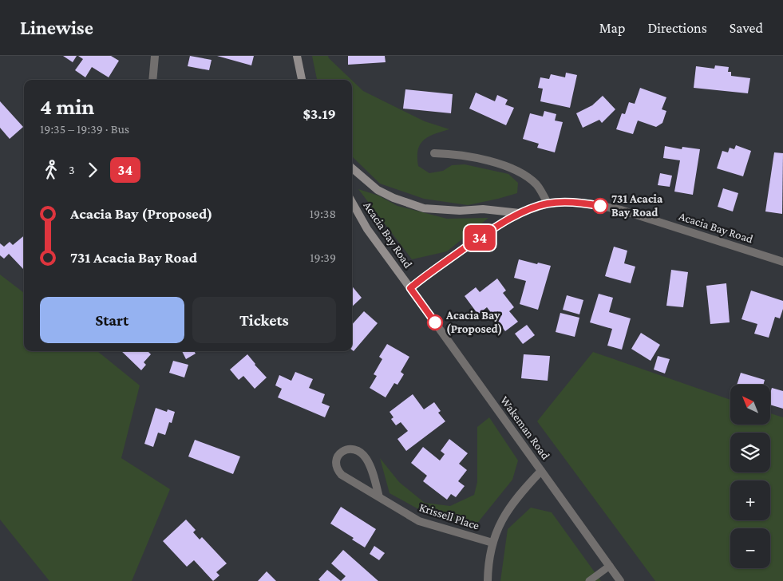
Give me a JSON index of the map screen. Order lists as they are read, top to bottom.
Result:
{
  "streets": {
    "street": ["Acacia Bay Road", "Wakeman Road", "Krissell Place"]
  },
  "crossings": [
    ["Acacia Bay Road", "Wakeman Road"]
  ],
  "places": ["731 Acacia Bay Road", "Acacia Bay (Proposed)"],
  "lines": ["bus line 34"],
  "north": "top left",
  "page": {
    "header": "Linewise",
    "nav": ["Map", "Directions", "Saved"],
    "on_map": "34",
    "heading": ["4 min", "19:35 – 19:39 · Bus", "$3.19"],
    "legs": ["3", "34"],
    "list": [
      {
        "name": "Acacia Bay (Proposed)",
        "value": "19:38"
      },
      {
        "name": "731 Acacia Bay Road",
        "value": "19:39"
      }
    ],
    "buttons": ["Start", "Tickets"],
    "map_buttons": ["+", "−"]
  }
}
